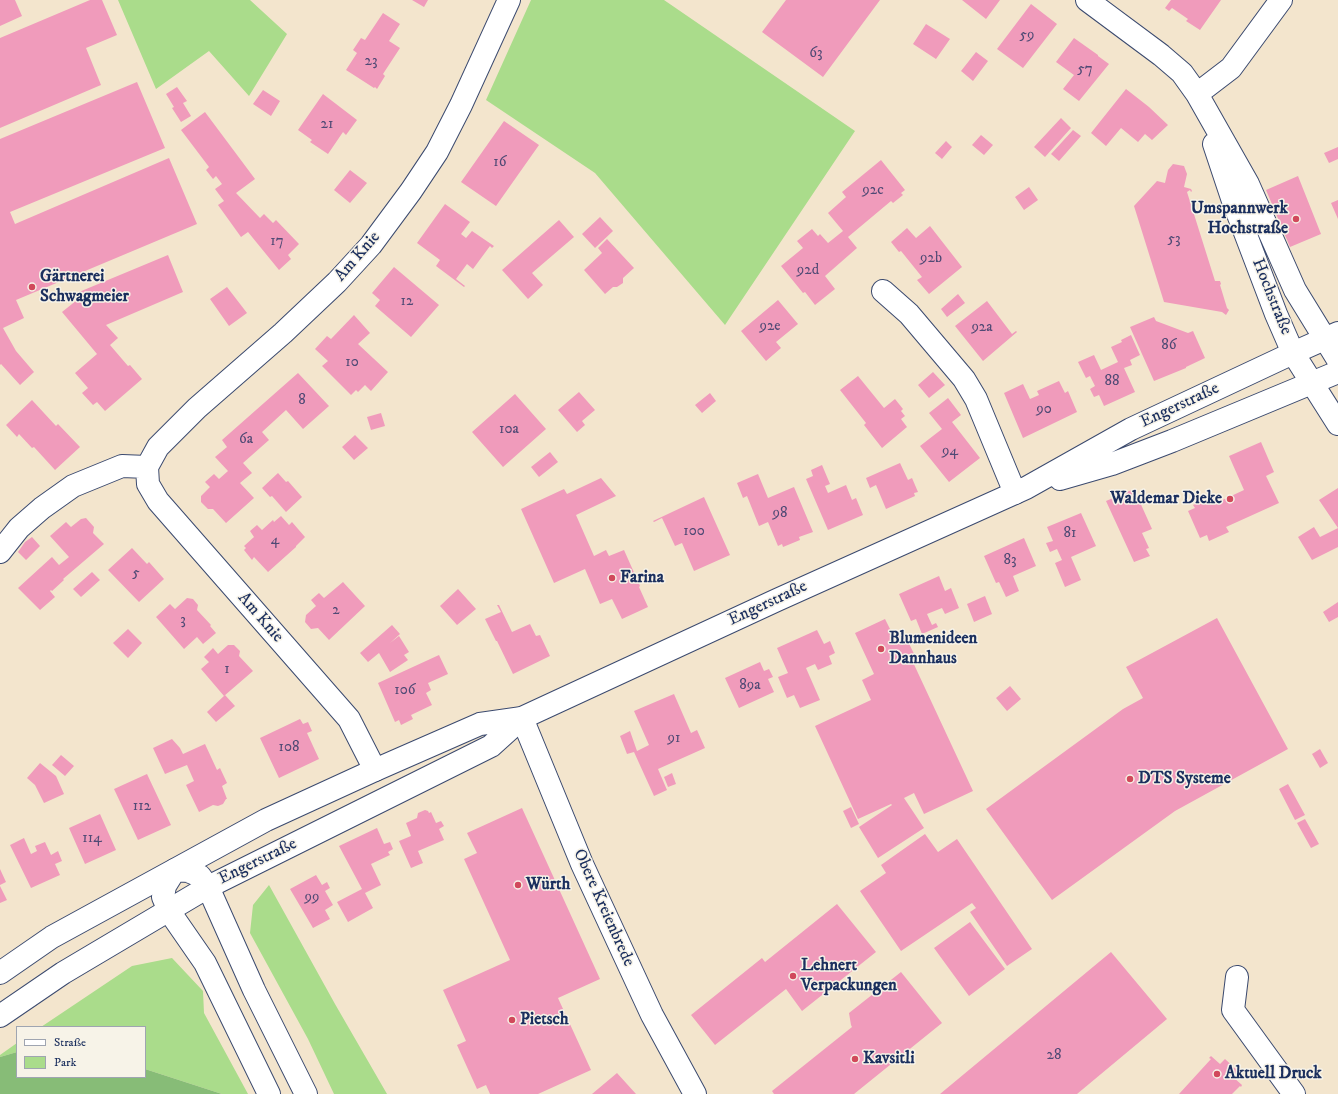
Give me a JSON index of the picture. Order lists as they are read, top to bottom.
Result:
{
  "streets": {
    "main road": [
      "Am Knie",
      "Hochstraße",
      "Engerstraße",
      "Obere Kreienbrede"
    ]
  },
  "crossings": [
    ["Am Knie", "Engerstraße"],
    ["Hochstraße", "Engerstraße"],
    ["Engerstraße", "Obere Kreienbrede"]
  ],
  "places": [
    "Umspannwerk Hochstraße",
    "Gärtnerei Schwagmeier",
    "Waldemar Dieke",
    "Farina",
    "Blumenideen Dannhaus",
    "DTS Systeme",
    "Würth",
    "Lehnert Verpackungen",
    "Pietsch",
    "Kavsitli",
    "Aktuell Druck"
  ],
  "house_numbers": [
    "59",
    "63",
    "23",
    "57",
    "21",
    "16",
    "92c",
    "53",
    "17",
    "92b",
    "92d",
    "12",
    "92e",
    "92a",
    "86",
    "10",
    "88",
    "8",
    "90",
    "10a",
    "6a",
    "94",
    "98",
    "100",
    "81",
    "4",
    "83",
    "5",
    "2",
    "3",
    "1",
    "89a",
    "106",
    "91",
    "108",
    "112",
    "114",
    "99",
    "28"
  ],
  "legend": ["Straße", "Park"]
}
